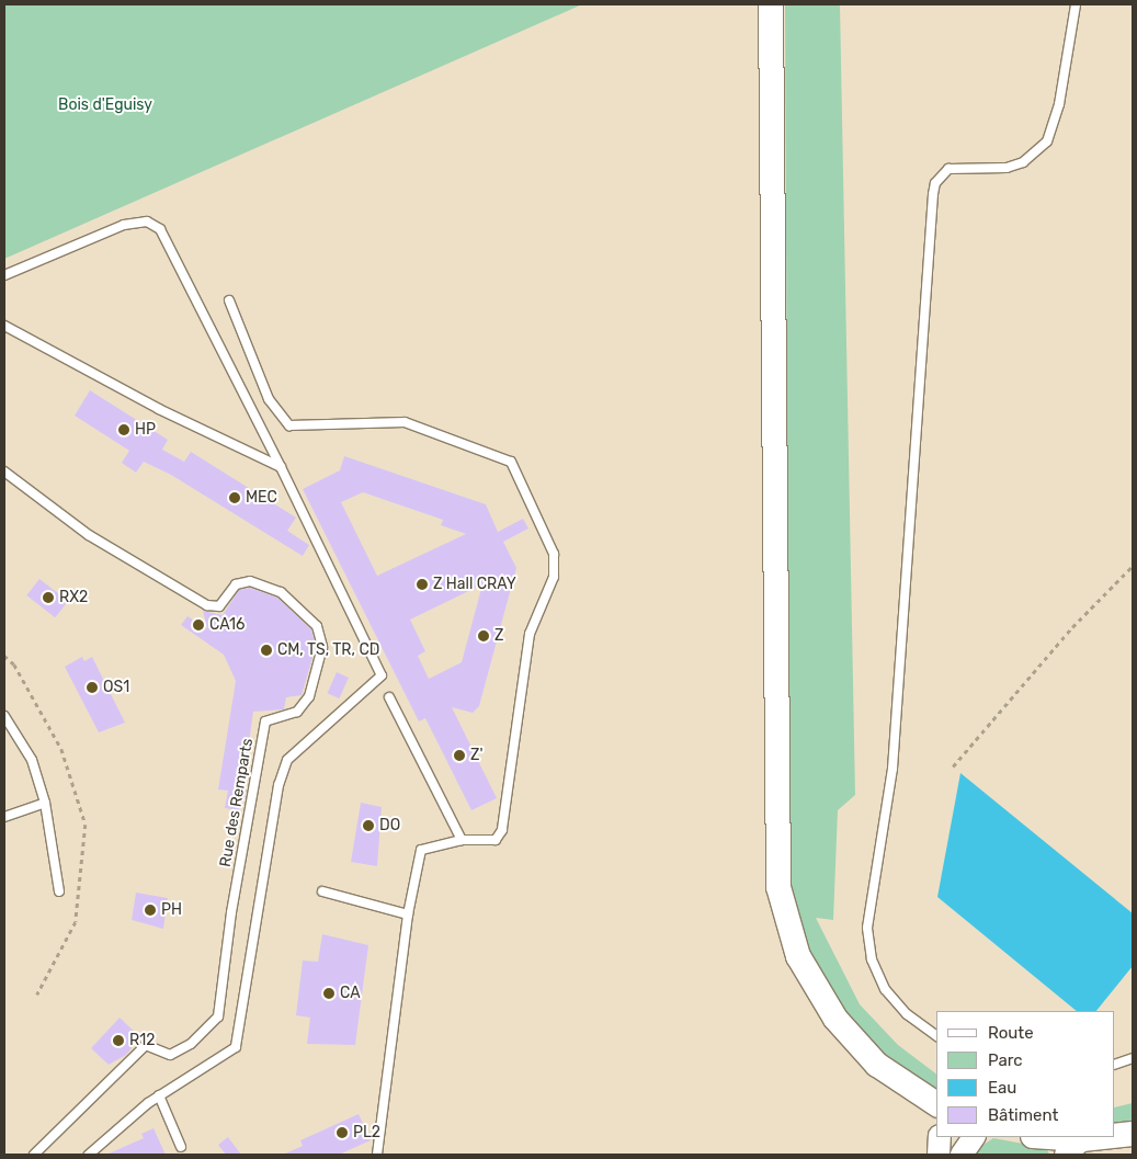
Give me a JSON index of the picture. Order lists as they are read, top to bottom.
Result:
{
  "streets": {
    "lane": ["Rue des Remparts"]
  },
  "parks": ["Bois d'Eguisy"],
  "places": [
    "HP",
    "MEC",
    "Z Hall CRAY",
    "RX2",
    "CA16",
    "Z",
    "CM, TS, TR, CD",
    "OS1",
    "Z'",
    "DO",
    "PH",
    "CA",
    "R12",
    "PL2"
  ],
  "legend": [
    "Route",
    "Parc",
    "Eau",
    "Bâtiment"
  ]
}
